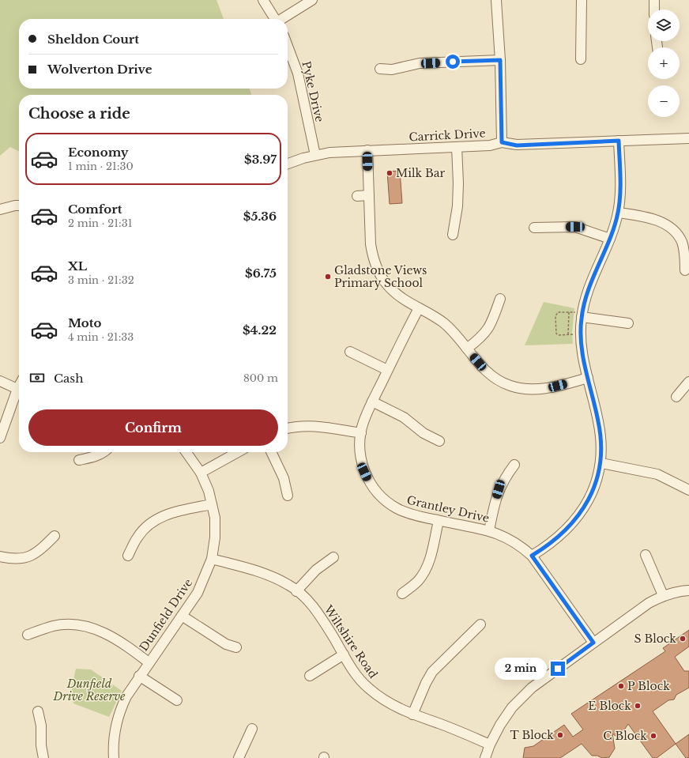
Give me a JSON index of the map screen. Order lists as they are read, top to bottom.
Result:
{
  "streets": {
    "street": [
      "Pyke Drive",
      "Carrick Drive",
      "Grantley Drive",
      "Dunfield Drive",
      "Wiltshire Road"
    ]
  },
  "crossings": [
    ["Pyke Drive", "Carrick Drive"],
    ["Dunfield Drive", "Wiltshire Road"]
  ],
  "parks": ["Dunfield Drive Reserve"],
  "places": [
    "Milk Bar",
    "Gladstone Views Primary School",
    "S Block",
    "P Block",
    "E Block",
    "T Block",
    "C Block"
  ],
  "page": {
    "map_buttons": ["+", "−"],
    "banner": ["Sheldon Court", "Wolverton Drive"],
    "heading": "Choose a ride",
    "list": [
      {
        "name": "Economy",
        "note": "1 min · 21:30",
        "value": "$3.97"
      },
      {
        "name": "Comfort",
        "note": "2 min · 21:31",
        "value": "$5.36"
      },
      {
        "name": "XL",
        "note": "3 min · 21:32",
        "value": "$6.75"
      },
      {
        "name": "Moto",
        "note": "4 min · 21:33",
        "value": "$4.22"
      }
    ],
    "pay": ["Cash", "800 m"],
    "buttons": "Confirm",
    "bubble": "2 min"
  }
}
